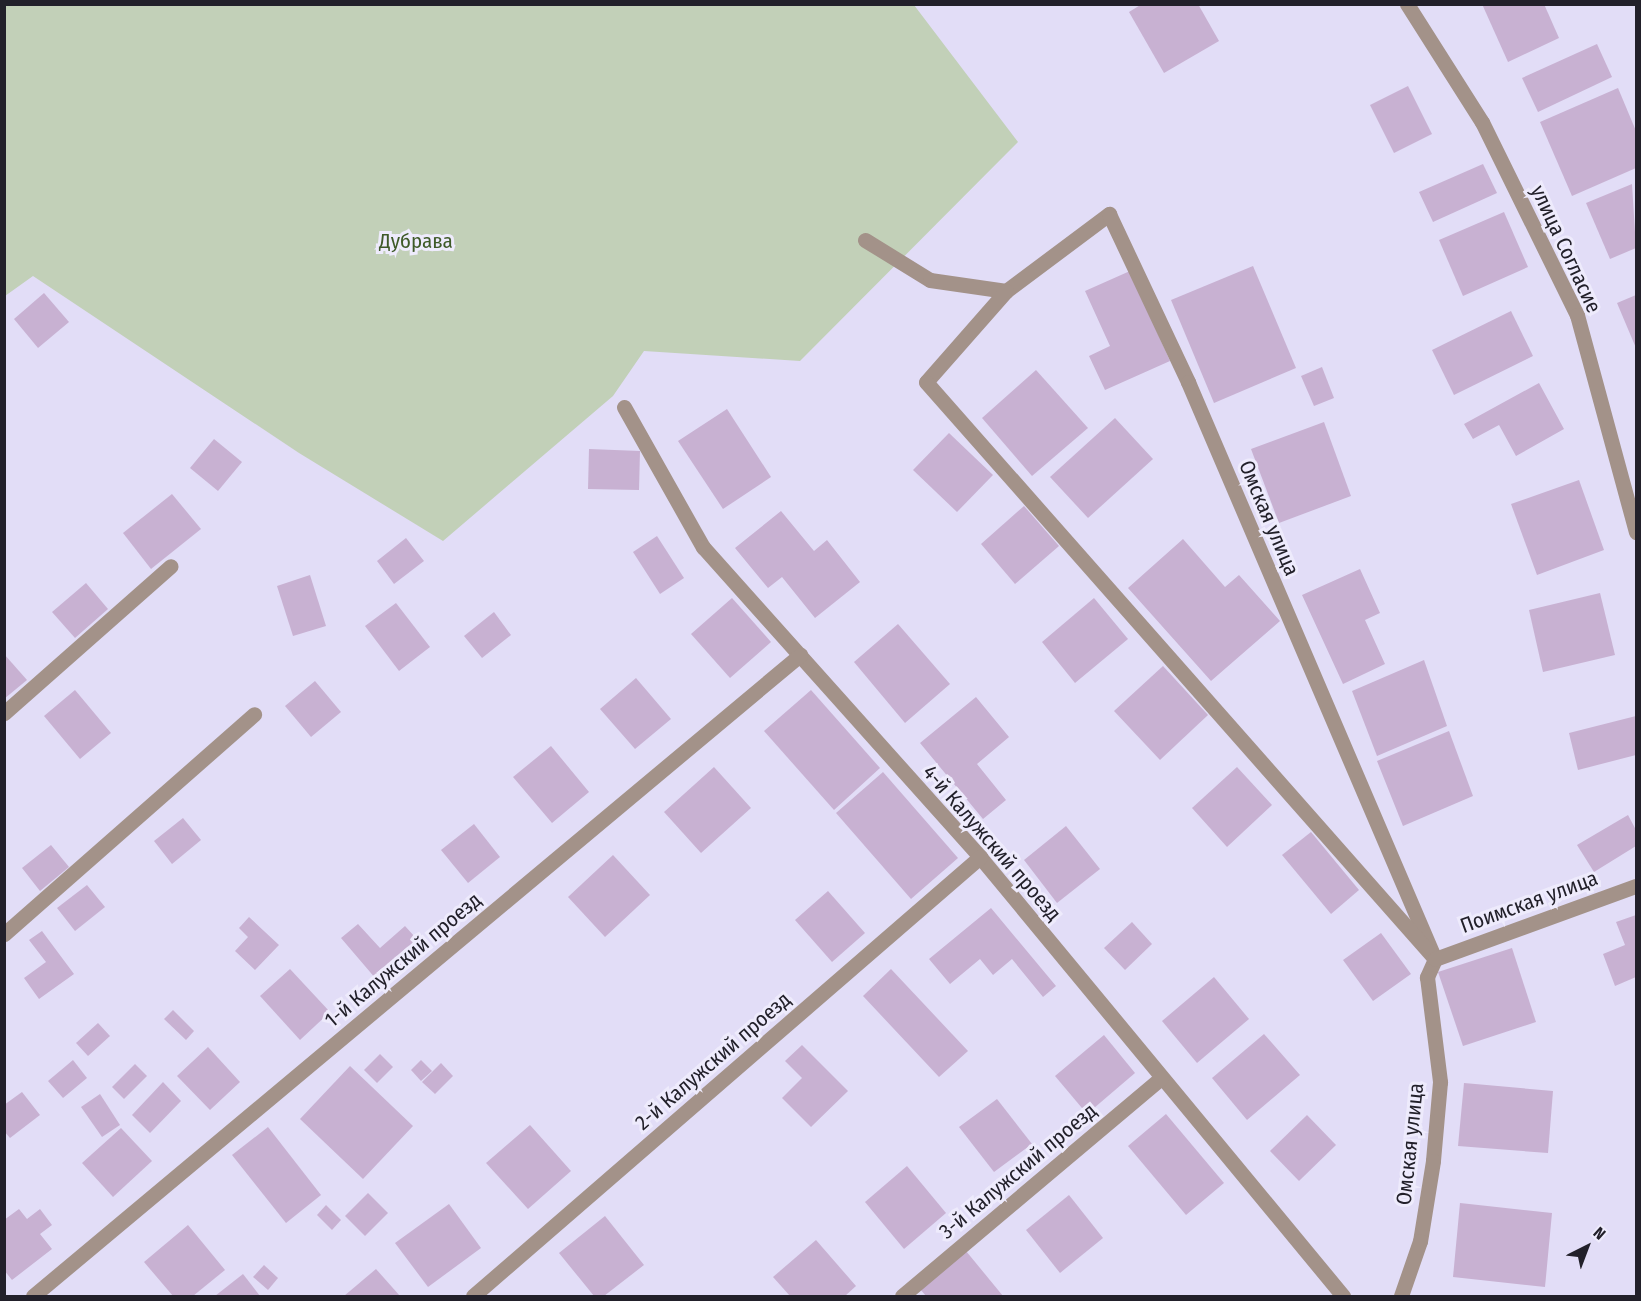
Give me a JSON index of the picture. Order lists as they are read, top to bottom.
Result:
{
  "streets": {
    "street": [
      "улица Согласие",
      "Омская улица",
      "4-й Калужский проезд",
      "Поимская улица",
      "1-й Калужский проезд",
      "2-й Калужский проезд",
      "3-й Калужский проезд"
    ]
  },
  "crossings": [
    ["Омская улица", "Поимская улица"],
    ["4-й Калужский проезд", "1-й Калужский проезд"],
    ["4-й Калужский проезд", "2-й Калужский проезд"],
    ["4-й Калужский проезд", "3-й Калужский проезд"]
  ],
  "parks": ["Дубрава"],
  "north": "top right"
}
